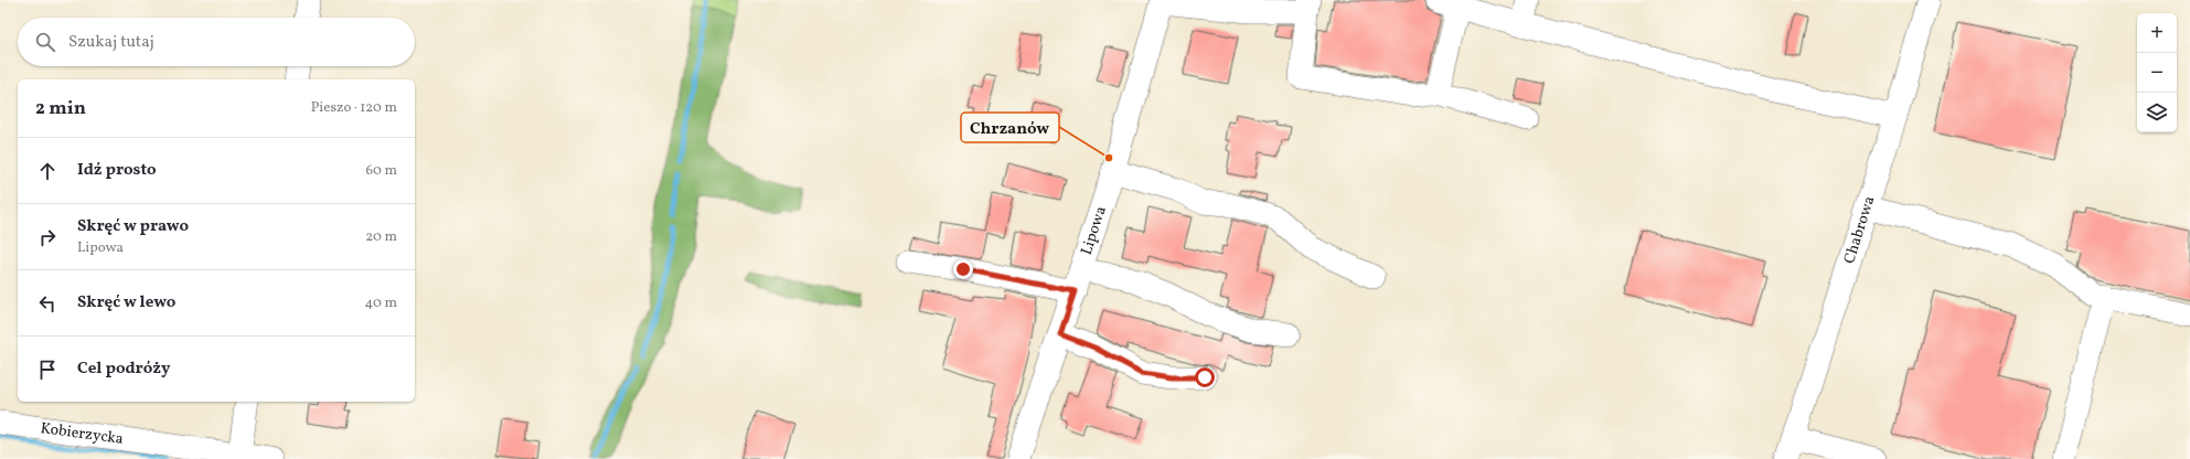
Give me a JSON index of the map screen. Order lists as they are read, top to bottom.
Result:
{
  "streets": {
    "street": ["Lipowa", "Chabrowa", "Kobierzycka"]
  },
  "places": ["Chrzanów"],
  "page": {
    "map_buttons": ["+", "−"],
    "search": "Szukaj tutaj",
    "heading": ["2 min", "Pieszo · 120 m"],
    "list": [
      ["Idź prosto", "60 m"],
      ["Skręć w prawo", "Lipowa", "20 m"],
      ["Skręć w lewo", "40 m"],
      "Cel podróży"
    ]
  }
}
